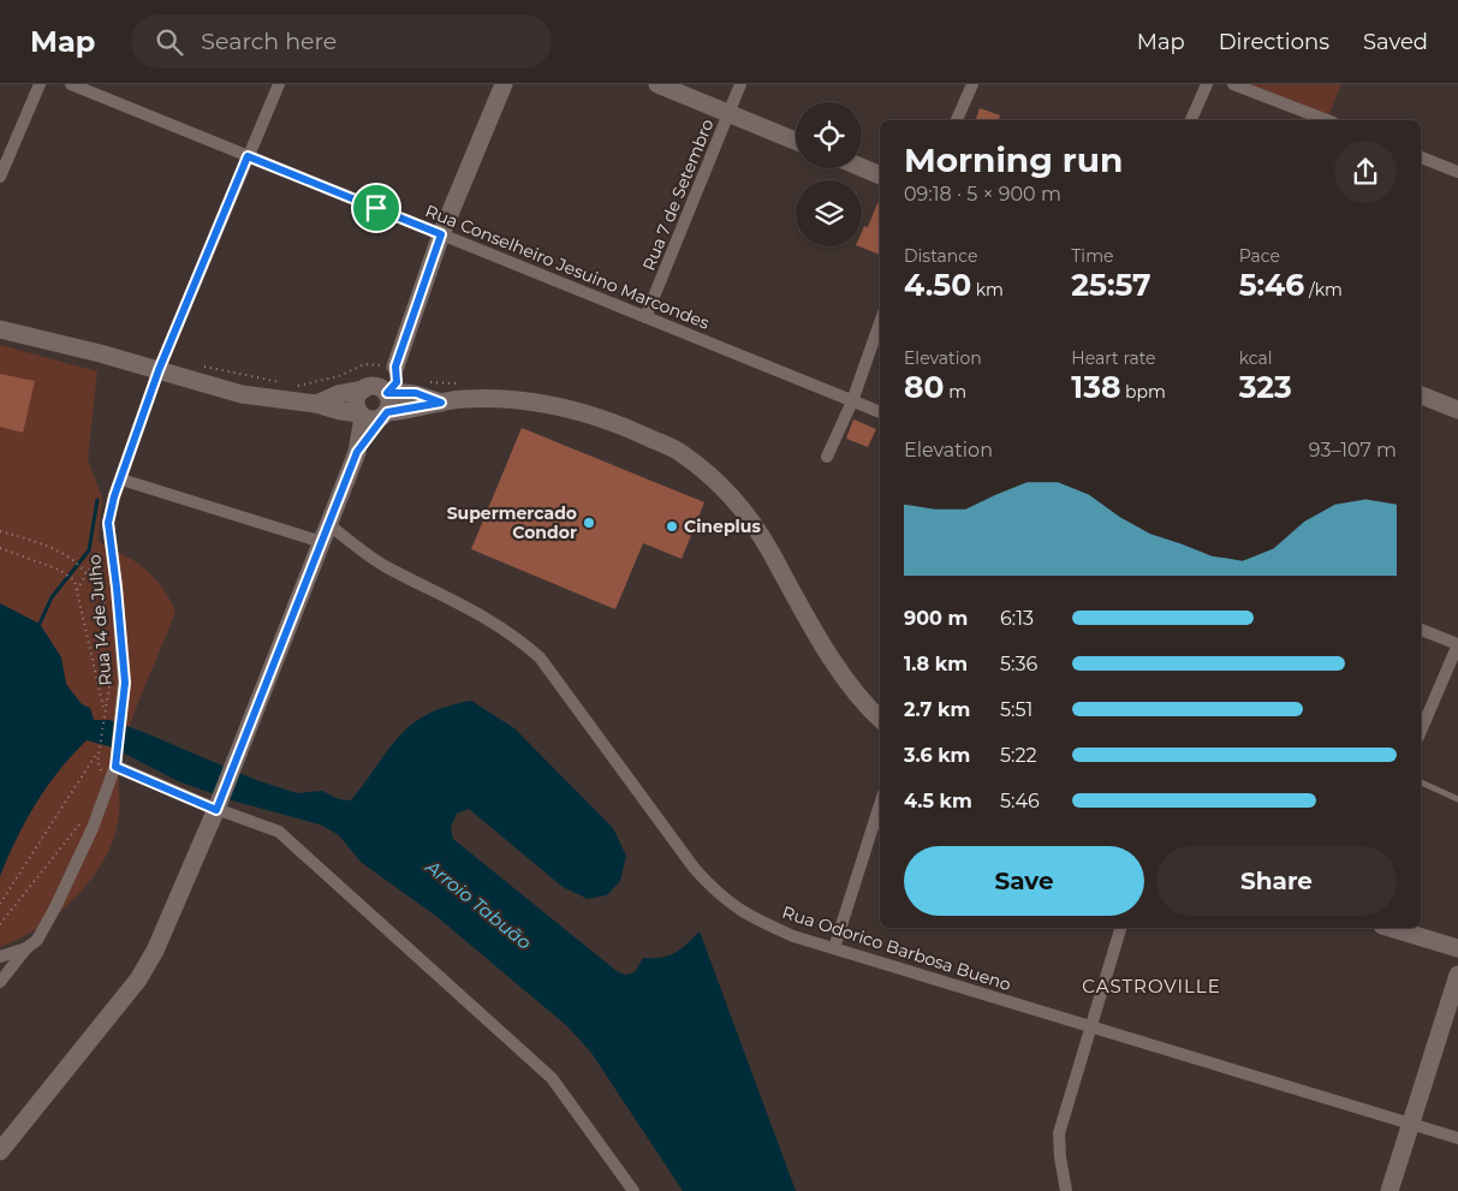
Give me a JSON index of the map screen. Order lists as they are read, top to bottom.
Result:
{
  "streets": {
    "street": [
      "Rua 7 de Setembro",
      "Rua Conselheiro Jesuino Marcondes",
      "Rua 14 de Julho",
      "Rua Odorico Barbosa Bueno"
    ]
  },
  "crossings": [
    ["Rua 7 de Setembro", "Rua Conselheiro Jesuino Marcondes"],
    ["Rua Conselheiro Jesuino Marcondes", "Rua 14 de Julho"]
  ],
  "districts": ["CASTROVILLE"],
  "water": ["Arroio Tabuão"],
  "places": ["Supermercado Condor", "Cineplus"],
  "page": {
    "header": "Map",
    "search": "Search here",
    "nav": ["Map", "Directions", "Saved"],
    "heading": ["Morning run", "09:18 · 5 × 900 m"],
    "stats": [
      ["Distance", "4.50 km"],
      ["Time", "25:57"],
      ["Pace", "5:46 /km"],
      ["Elevation", "80 m"],
      ["Heart rate", "138 bpm"],
      ["kcal", "323"]
    ],
    "chart": ["Elevation", "93–107 m"],
    "list": [
      {
        "name": "900 m",
        "note": "6:13"
      },
      {
        "name": "1.8 km",
        "note": "5:36"
      },
      {
        "name": "2.7 km",
        "note": "5:51"
      },
      {
        "name": "3.6 km",
        "note": "5:22"
      },
      {
        "name": "4.5 km",
        "note": "5:46"
      }
    ],
    "buttons": ["Save", "Share"]
  }
}
